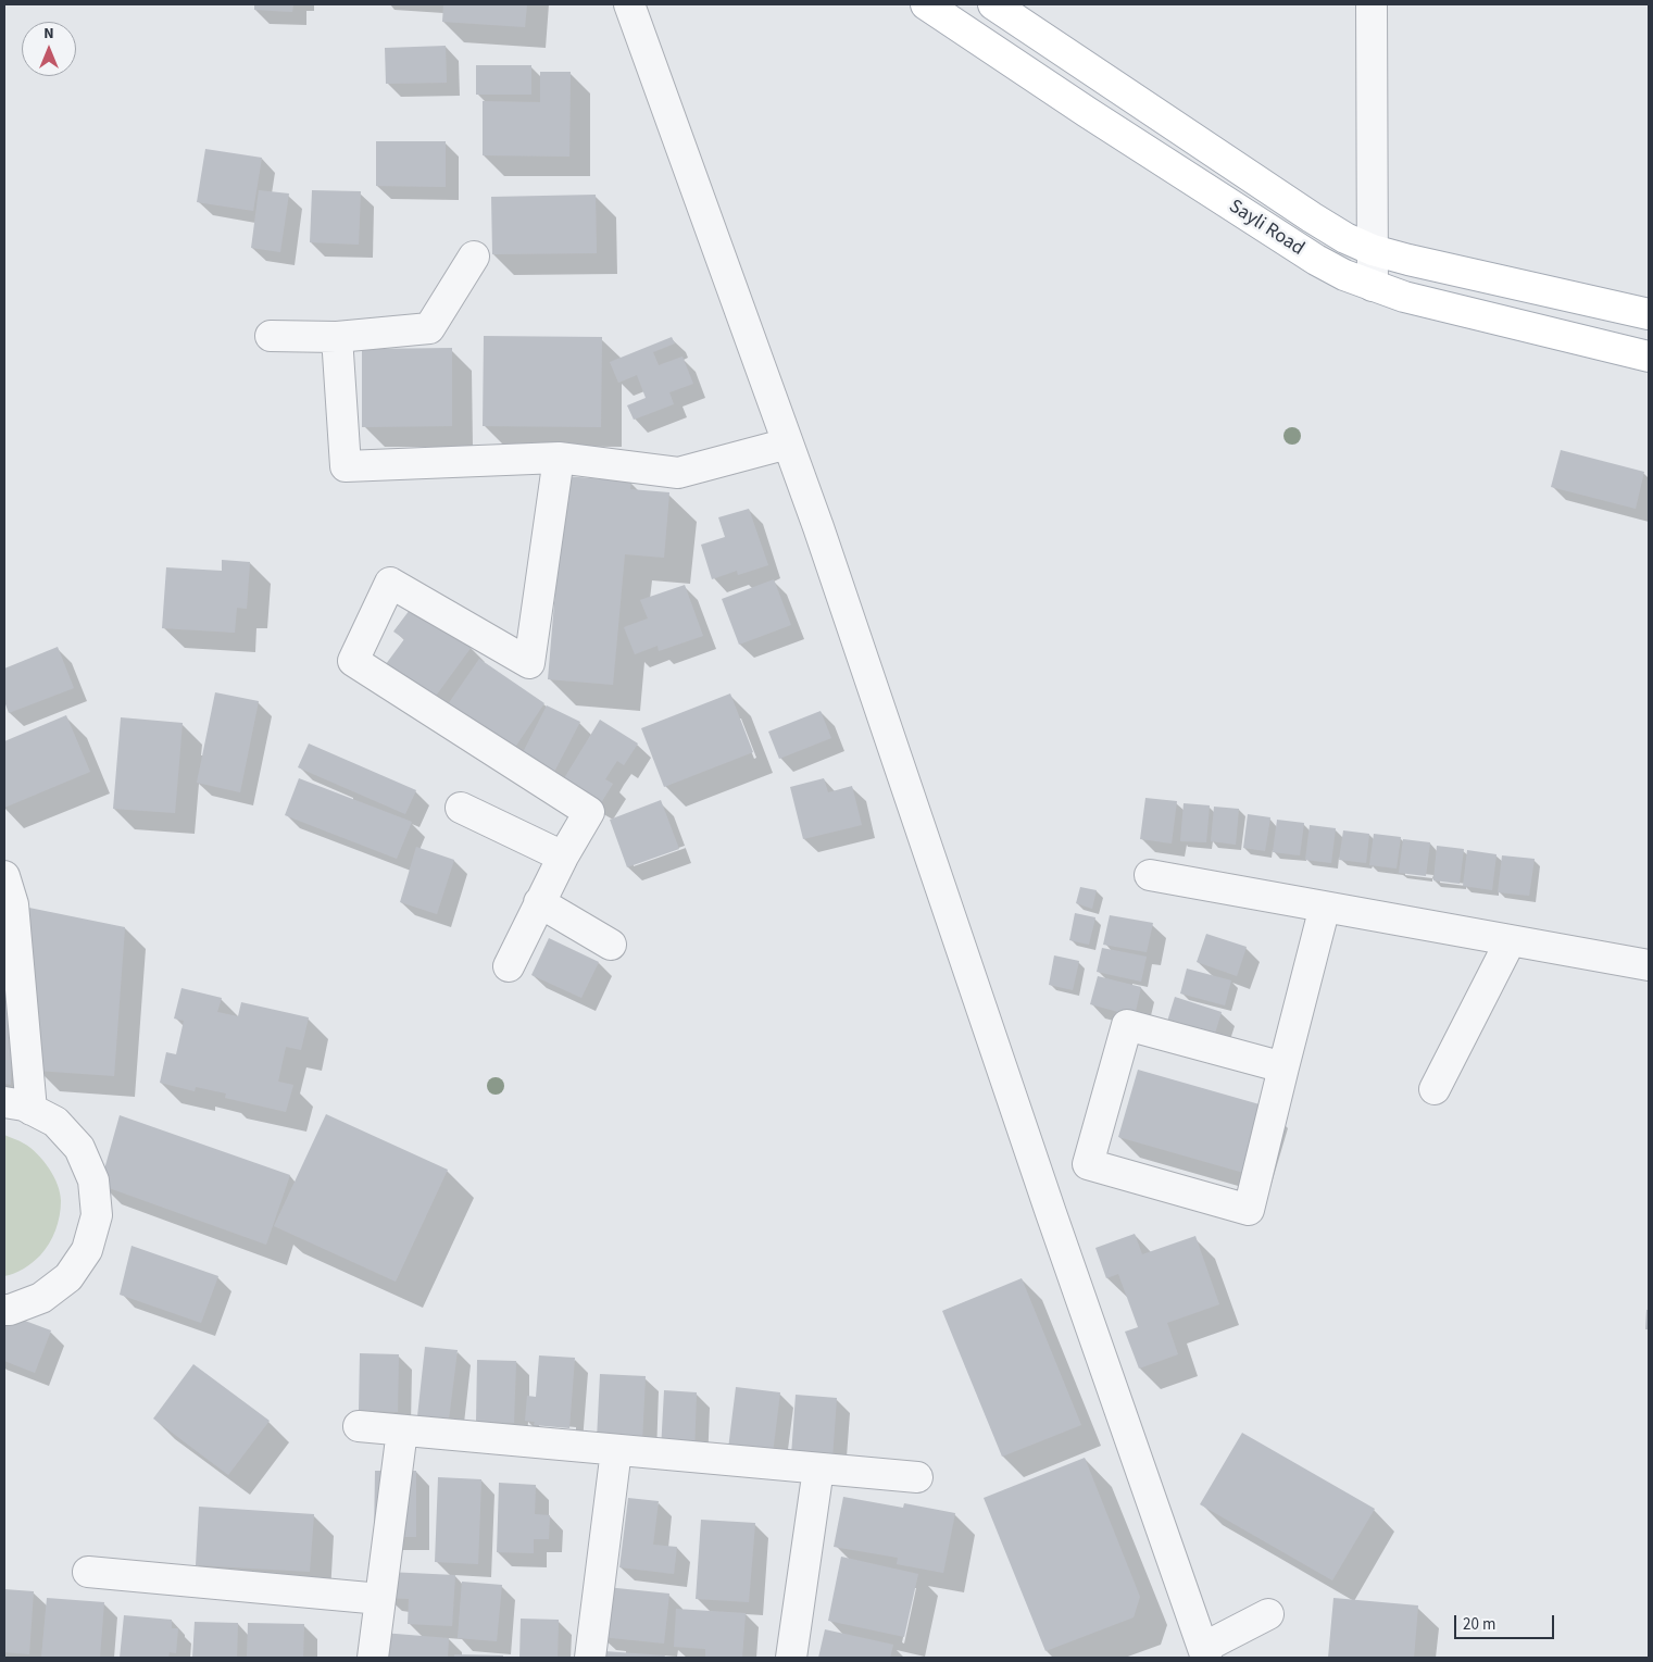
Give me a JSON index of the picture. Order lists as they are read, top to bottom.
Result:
{
  "streets": {
    "main road": ["Sayli Road"]
  },
  "scale_bar": "20 m",
  "north": "top"
}
